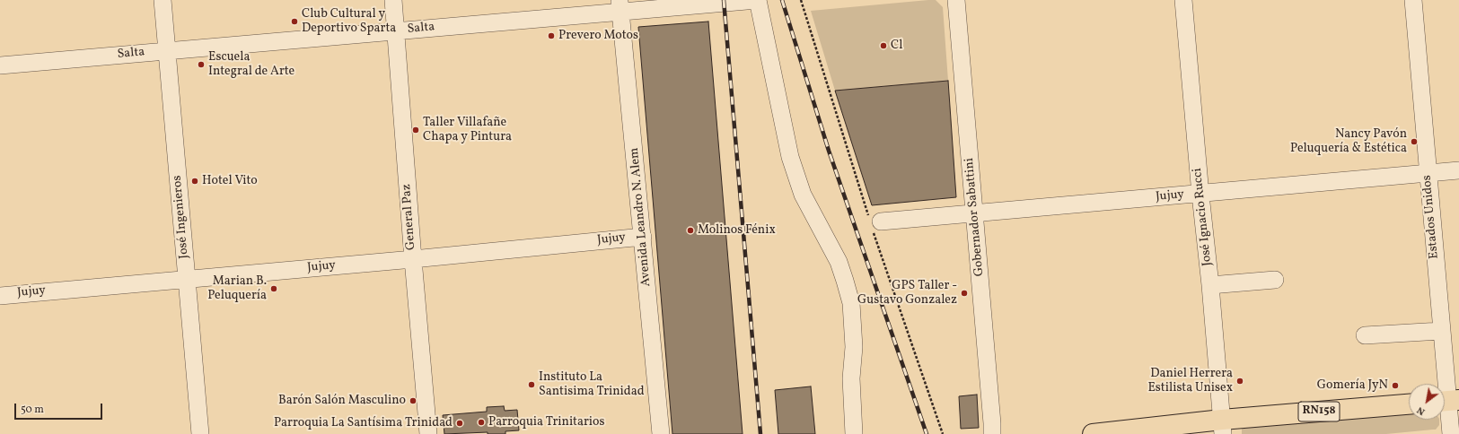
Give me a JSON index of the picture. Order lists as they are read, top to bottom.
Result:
{
  "streets": {
    "highway": ["RN158"],
    "street": [
      "Salta",
      "Jujuy",
      "José Ingenieros",
      "General Paz",
      "Avenida Leandro N. Alem",
      "Gobernador Sabattini",
      "José Ignacio Rucci",
      "Estados Unidos"
    ]
  },
  "crossings": [
    ["Salta", "José Ingenieros"],
    ["Salta", "General Paz"],
    ["Salta", "Avenida Leandro N. Alem"],
    ["Jujuy", "José Ingenieros"],
    ["Jujuy", "General Paz"],
    ["Jujuy", "Avenida Leandro N. Alem"],
    ["Jujuy", "Gobernador Sabattini"],
    ["Jujuy", "José Ignacio Rucci"],
    ["Jujuy", "Estados Unidos"],
    ["José Ignacio Rucci", "RN158"]
  ],
  "places": [
    "Club Cultural y Deportivo Sparta",
    "Prevero Motos",
    "Cl",
    "Escuela Integral de Arte",
    "Taller Villafañe Chapa y Pintura",
    "Nancy Pavón Peluquería & Estética",
    "Hotel Vito",
    "Molinos Fénix",
    "Marian B. Peluquería",
    "GPS Taller - Gustavo Gonzalez",
    "Daniel Herrera Estilista Unisex",
    "Instituto La Santisima Trinidad",
    "Gomería JyN",
    "Barón Salón Masculino",
    "Parroquia Trinitarios",
    "Parroquia La Santísima Trinidad"
  ],
  "scale_bar": "50 m",
  "north": "bottom left"
}
